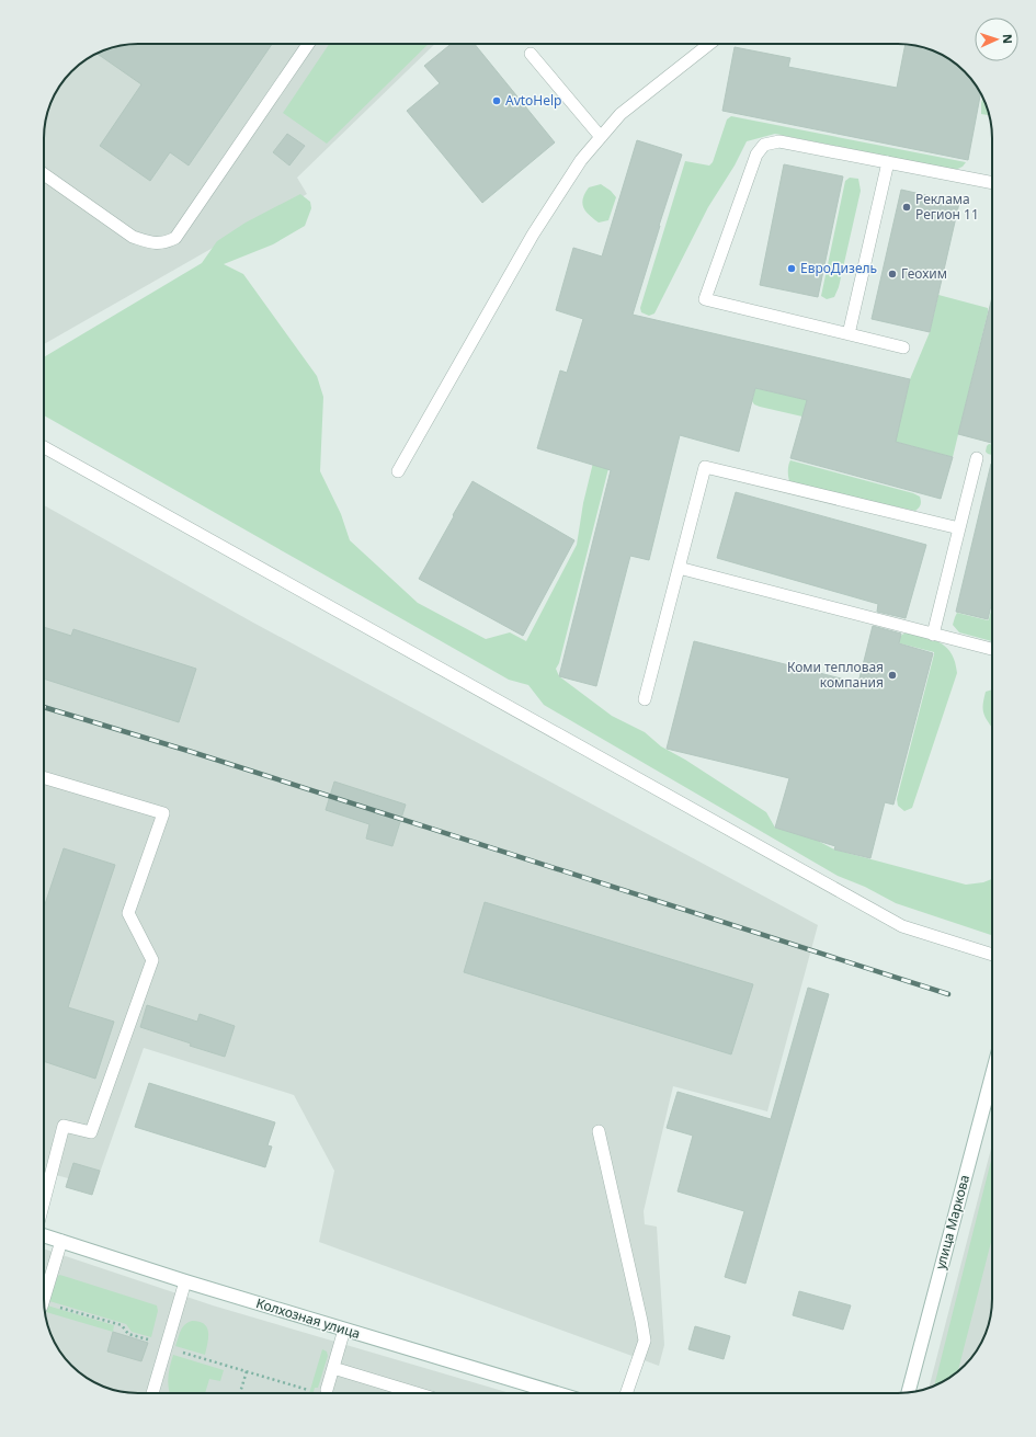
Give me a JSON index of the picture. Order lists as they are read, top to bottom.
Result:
{
  "streets": {
    "street": ["улица Маркова", "Колхозная улица"]
  },
  "places": [
    "AvtoHelp",
    "Реклама Регион 11",
    "ЕвроДизель",
    "Геохим",
    "Коми тепловая компания"
  ],
  "north": "right"
}
